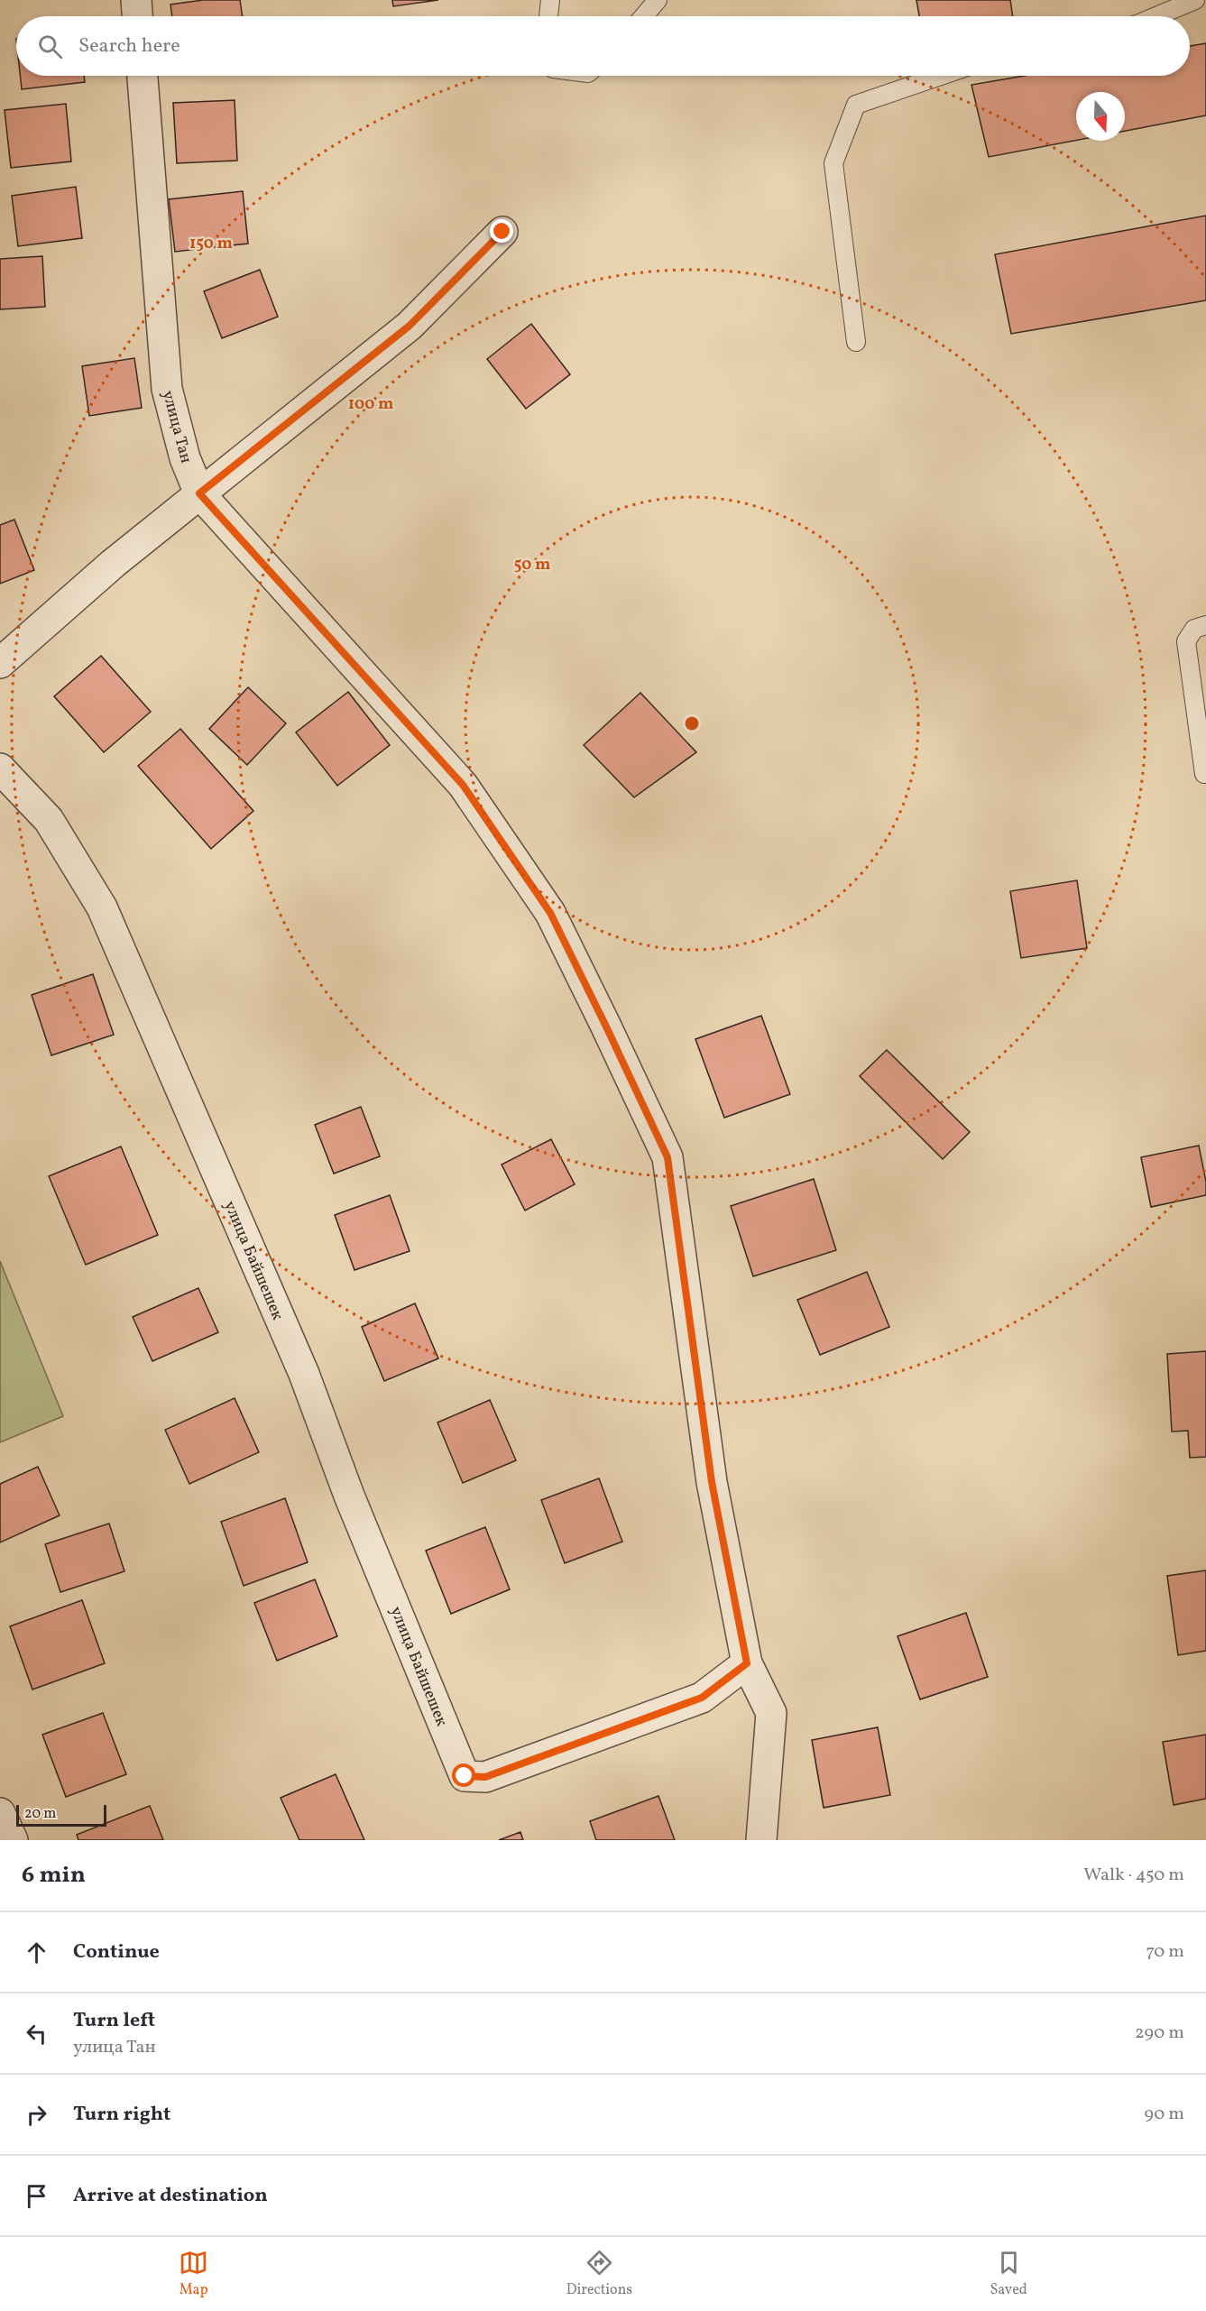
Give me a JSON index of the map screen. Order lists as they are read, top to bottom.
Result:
{
  "streets": {
    "street": ["улица Тан", "улица Байшешек"]
  },
  "crossings": [
    ["улица Тан", "улица Байшешек"]
  ],
  "scale_bar": "20 m",
  "north": "bottom",
  "page": {
    "search": "Search here",
    "scale": "20 m",
    "heading": ["6 min", "Walk · 450 m"],
    "list": [
      ["Continue", "70 m"],
      ["Turn left", "улица Тан", "290 m"],
      ["Turn right", "90 m"],
      "Arrive at destination"
    ],
    "nav": ["Map", "Directions", "Saved"]
  },
  "rings": ["150 m", "100 m", "50 m"]
}
